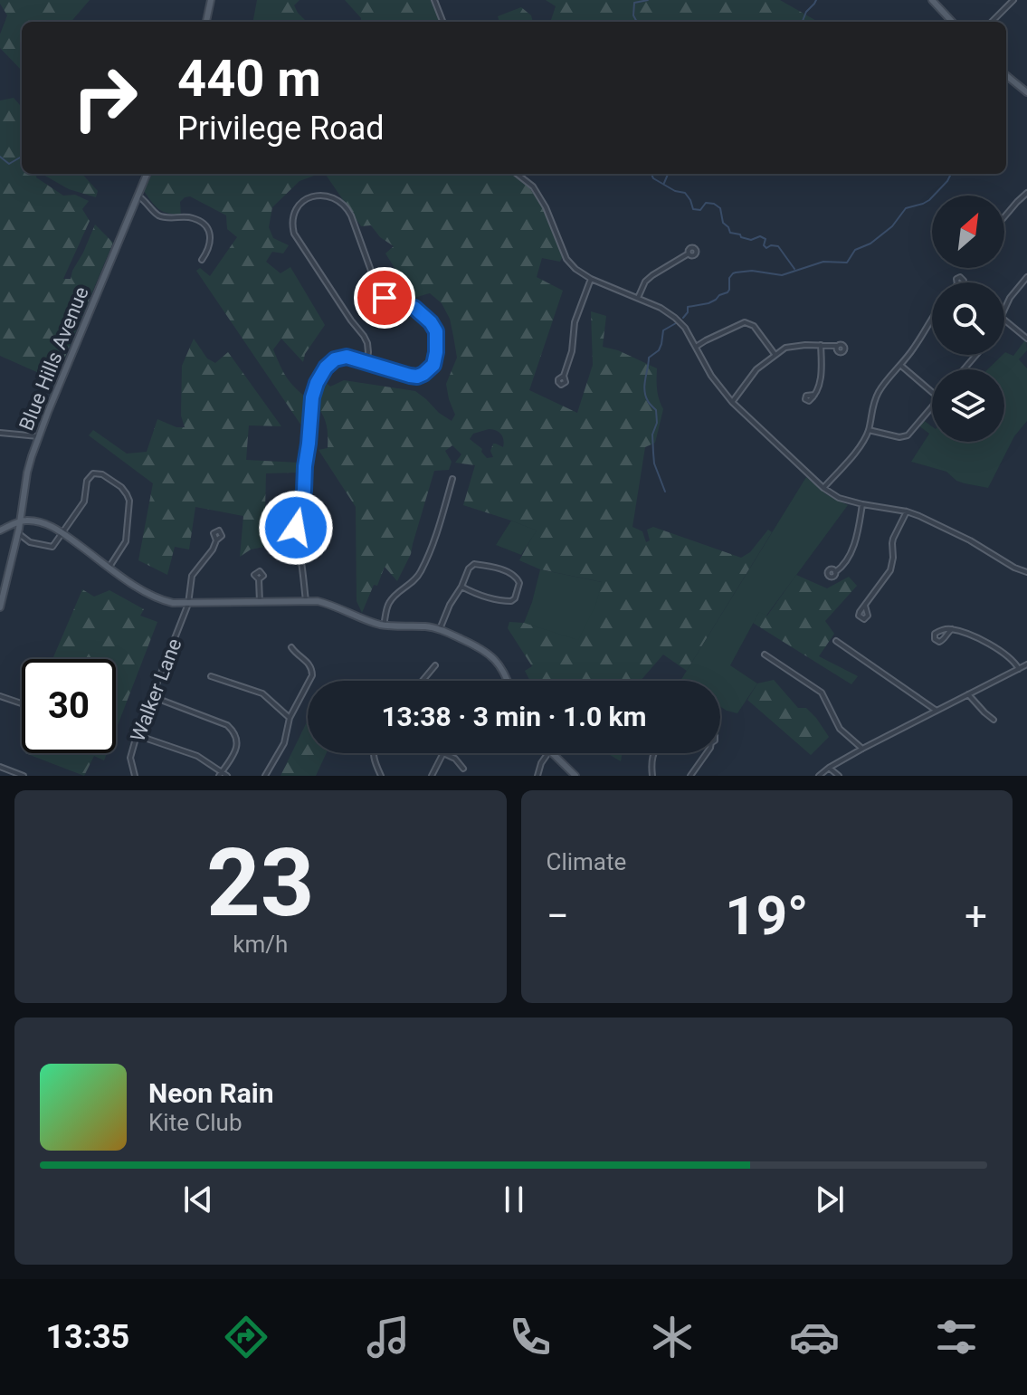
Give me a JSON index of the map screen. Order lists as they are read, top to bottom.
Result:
{
  "streets": {
    "main road": ["Blue Hills Avenue"],
    "street": ["Walker Lane"]
  },
  "north": "top right",
  "page": {
    "turn": ["440 m", "Privilege Road"],
    "limit": "30",
    "trip": "13:38 · 3 min · 1.0 km",
    "tile": [
      ["23", "km/h"],
      "Climate"
    ],
    "heat": ["−", "19°", "+"],
    "song": ["Neon Rain", "Kite Club"],
    "tabs": "13:35"
  }
}
